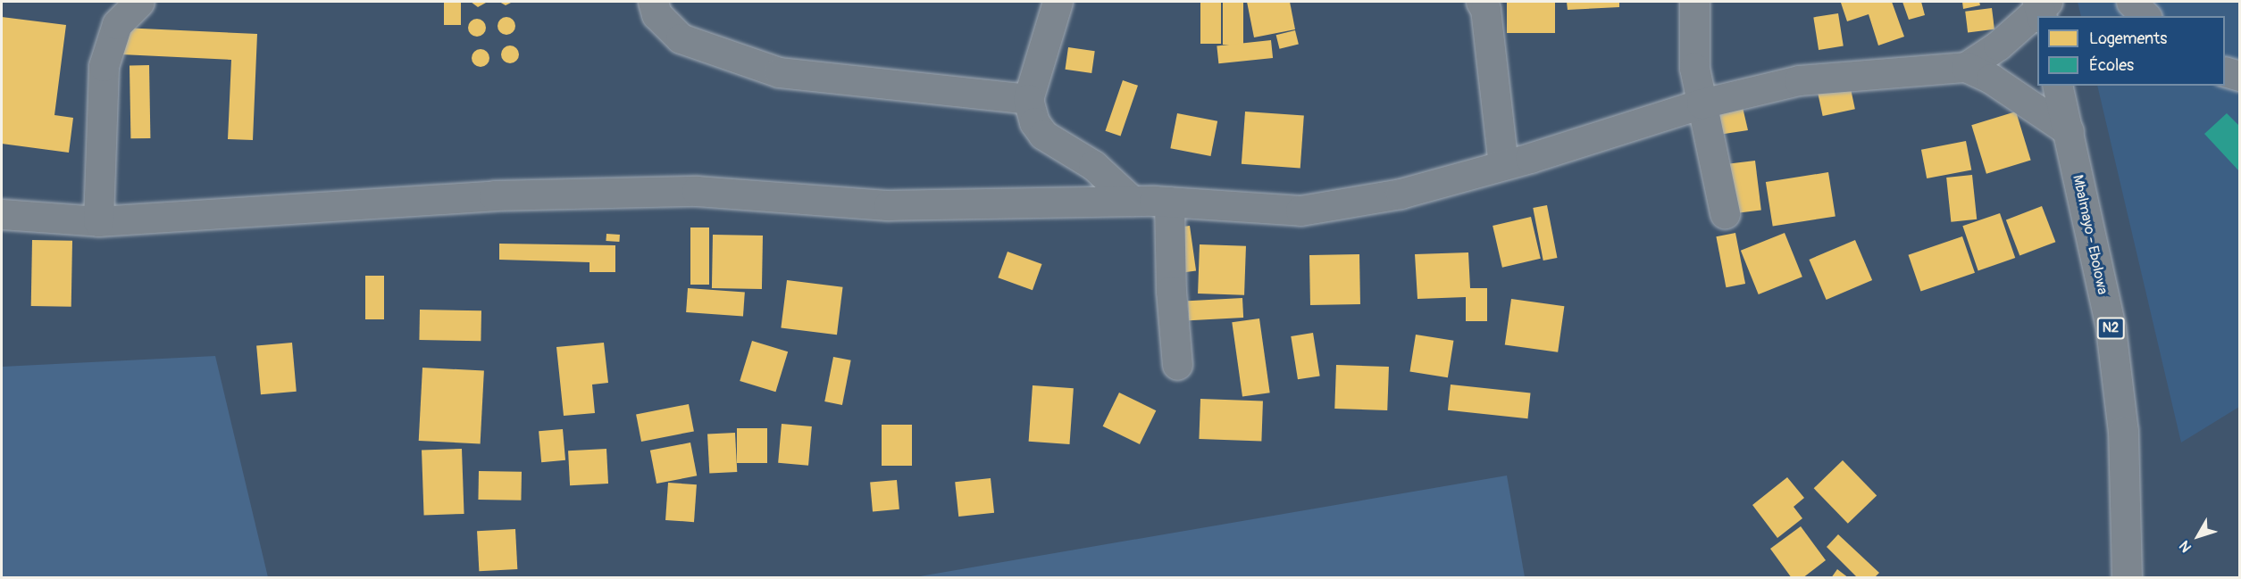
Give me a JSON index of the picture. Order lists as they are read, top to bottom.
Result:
{
  "streets": {
    "main road": ["Mbalmayo - Ebolowa", "N2"]
  },
  "legend": ["Logements", "Écoles"],
  "north": "bottom left"
}
